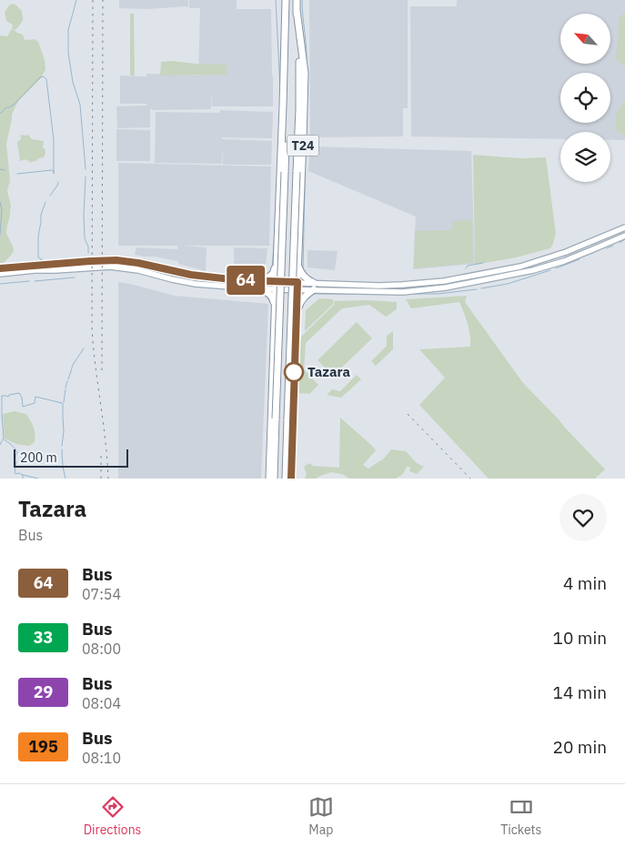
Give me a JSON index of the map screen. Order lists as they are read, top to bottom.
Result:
{
  "streets": {
    "highway": ["T24"]
  },
  "places": ["Tazara"],
  "lines": ["bus line 64"],
  "scale_bar": "200 m",
  "north": "top left",
  "page": {
    "on_map": "64",
    "scale": "200 m",
    "heading": ["Tazara", "Bus"],
    "list": [
      {
        "mark": "64",
        "name": "Bus",
        "note": "07:54",
        "value": "4 min"
      },
      {
        "mark": "33",
        "name": "Bus",
        "note": "08:00",
        "value": "10 min"
      },
      {
        "mark": "29",
        "name": "Bus",
        "note": "08:04",
        "value": "14 min"
      },
      {
        "mark": "195",
        "name": "Bus",
        "note": "08:10",
        "value": "20 min"
      }
    ],
    "tabs": ["Directions", "Map", "Tickets"]
  }
}
